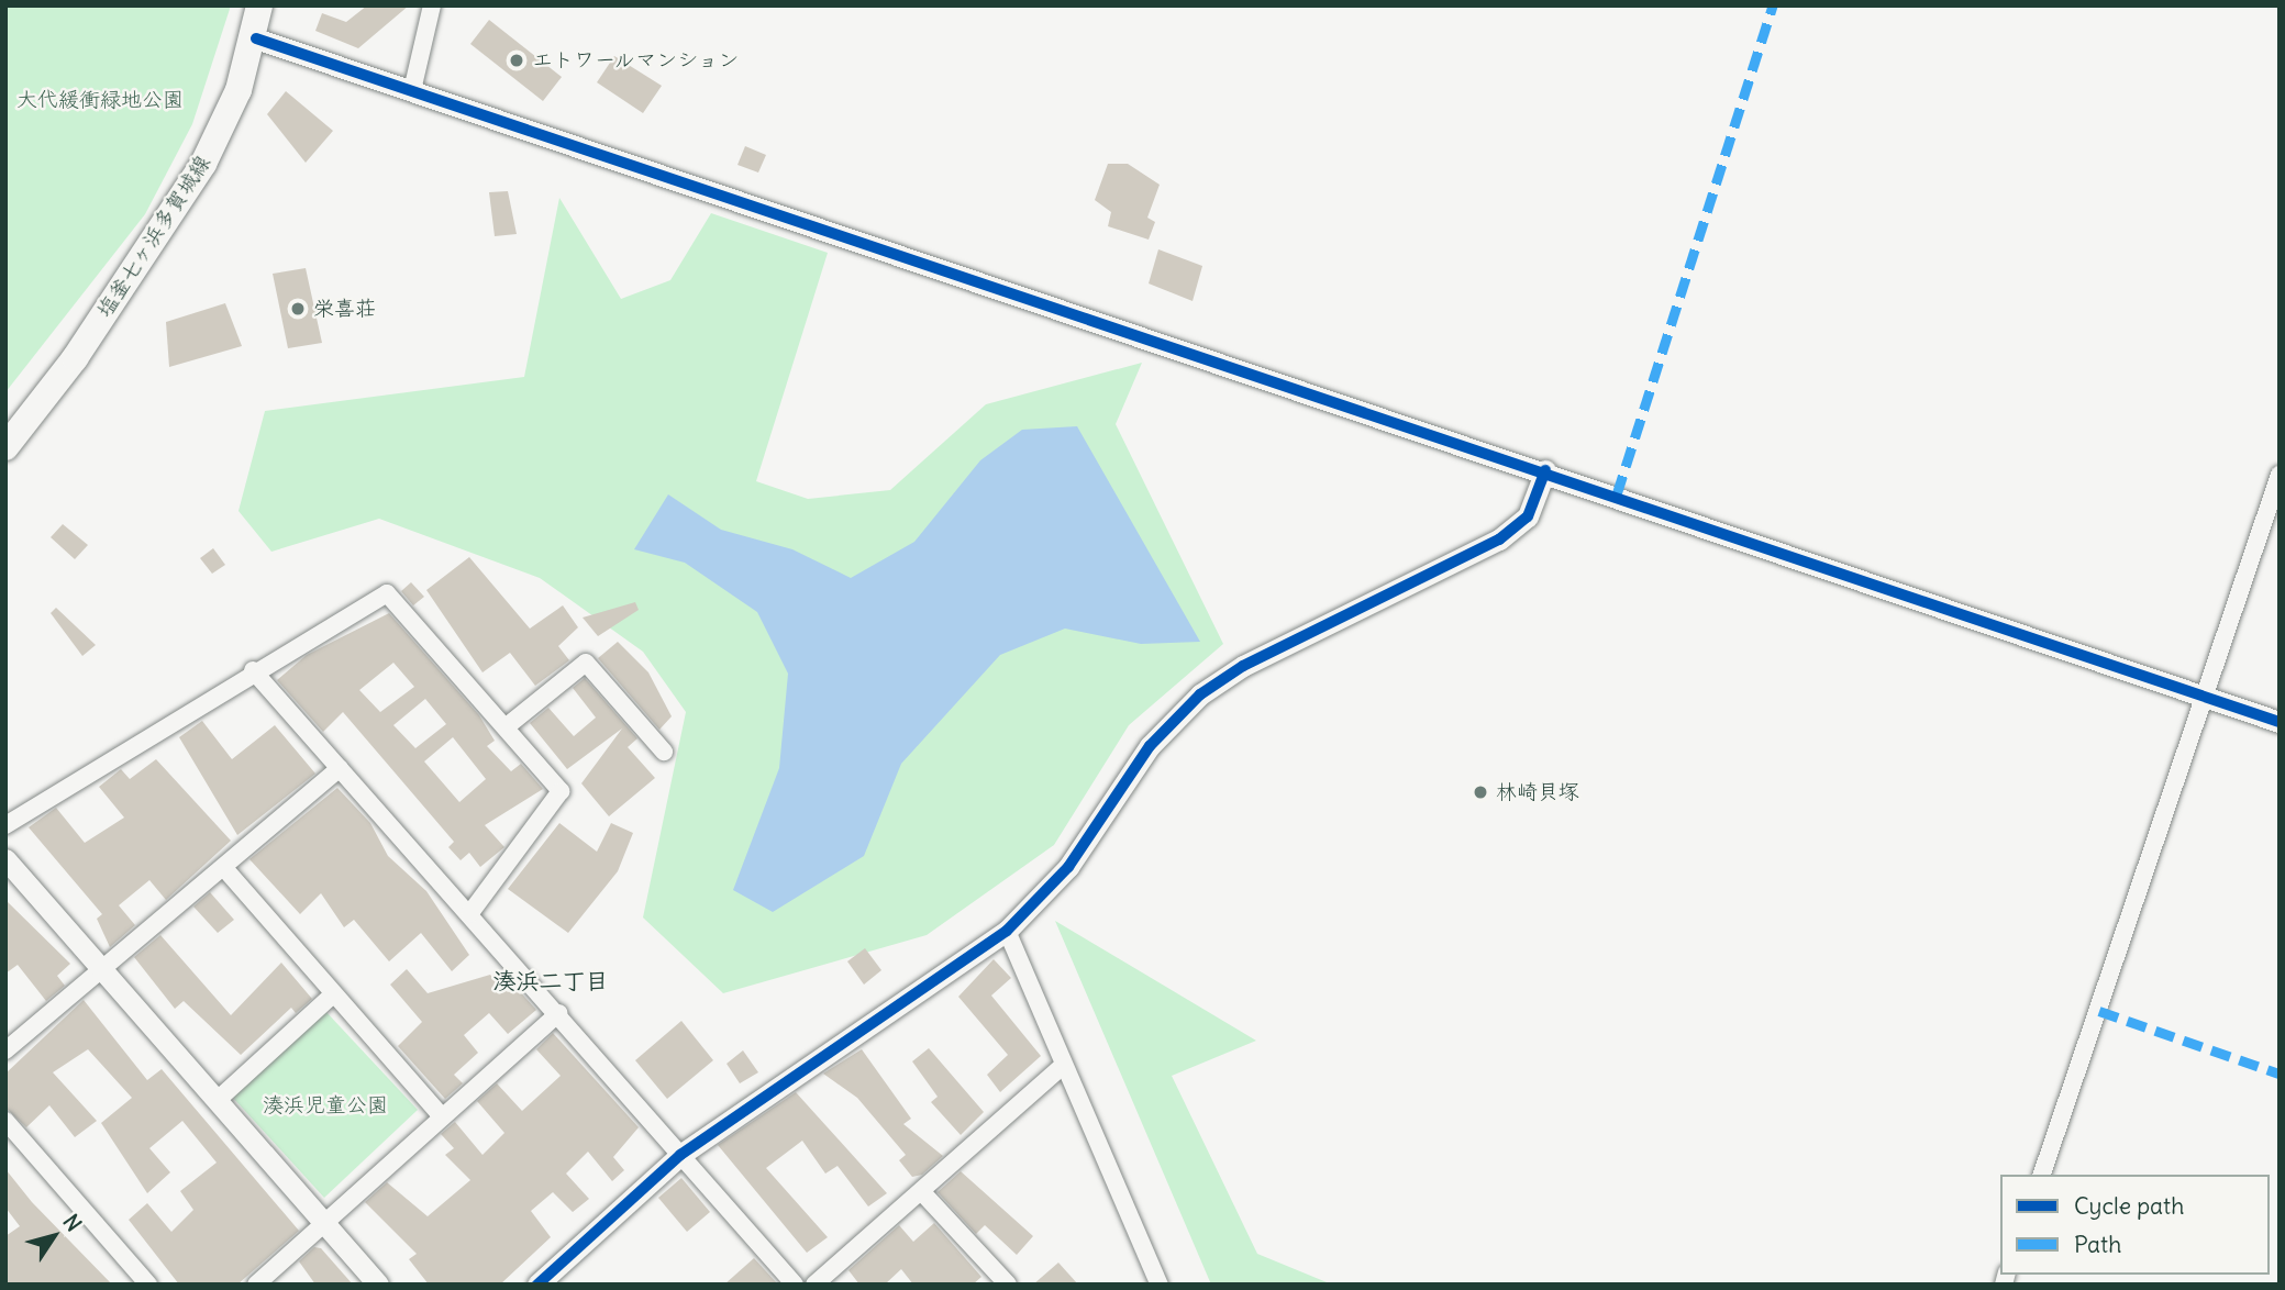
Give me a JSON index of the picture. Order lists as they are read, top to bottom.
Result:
{
  "streets": {
    "main road": ["塩釜七ヶ浜多賀城線"]
  },
  "districts": ["湊浜二丁目"],
  "parks": ["大代緩衝緑地公園", "湊浜児童公園"],
  "places": ["エトワールマンション", "栄喜荘", "林崎貝塚"],
  "legend": ["Cycle path", "Path"],
  "north": "top right"
}
